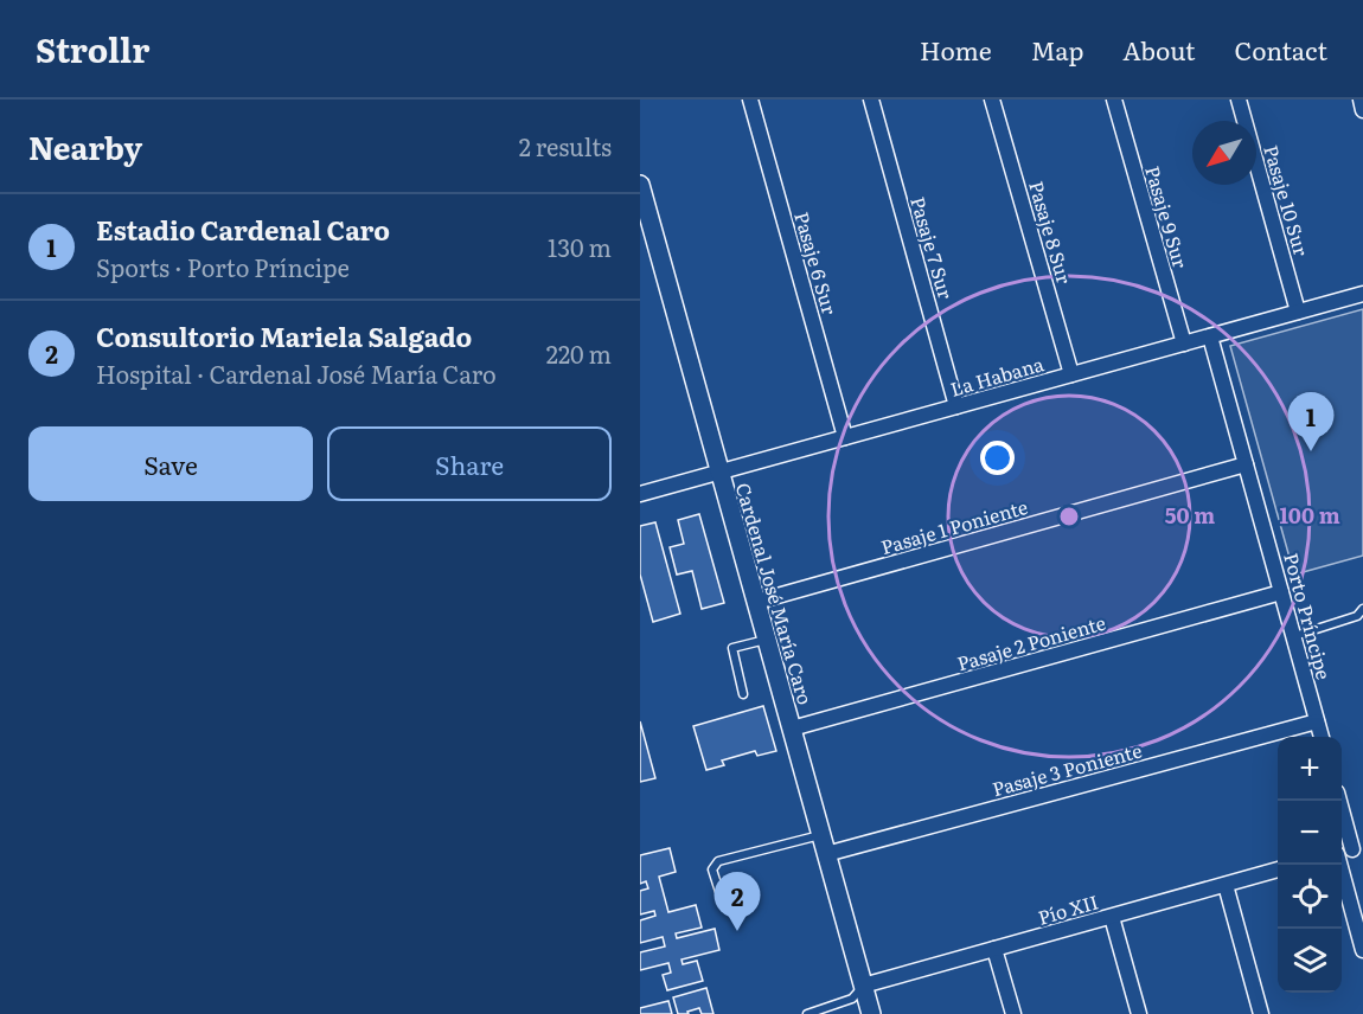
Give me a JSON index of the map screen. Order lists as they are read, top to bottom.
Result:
{
  "streets": {
    "street": [
      "Pasaje 10 Sur",
      "Pasaje 9 Sur",
      "Pasaje 8 Sur",
      "Pasaje 7 Sur",
      "Pasaje 6 Sur",
      "La Habana",
      "Pasaje 1 Poniente",
      "Cardenal José María Caro",
      "Porto Príncipe",
      "Pasaje 2 Poniente",
      "Pasaje 3 Poniente",
      "Pío XII"
    ]
  },
  "crossings": [
    ["Pasaje 10 Sur", "La Habana"],
    ["Pasaje 9 Sur", "La Habana"],
    ["Pasaje 8 Sur", "La Habana"],
    ["Pasaje 7 Sur", "La Habana"],
    ["Pasaje 6 Sur", "La Habana"],
    ["La Habana", "Cardenal José María Caro"],
    ["La Habana", "Porto Príncipe"],
    ["Pasaje 1 Poniente", "Cardenal José María Caro"],
    ["Pasaje 1 Poniente", "Porto Príncipe"],
    ["Cardenal José María Caro", "Pasaje 2 Poniente"],
    ["Cardenal José María Caro", "Pasaje 3 Poniente"],
    ["Cardenal José María Caro", "Pío XII"],
    ["Porto Príncipe", "Pasaje 2 Poniente"],
    ["Porto Príncipe", "Pasaje 3 Poniente"]
  ],
  "north": "bottom left",
  "page": {
    "header": "Strollr",
    "nav": [
      "Home",
      "Map",
      "About",
      "Contact"
    ],
    "heading": ["Nearby", "2 results"],
    "list": [
      {
        "mark": "1",
        "name": "Estadio Cardenal Caro",
        "note": "Sports · Porto Príncipe",
        "value": "130 m"
      },
      {
        "mark": "2",
        "name": "Consultorio Mariela Salgado",
        "note": "Hospital · Cardenal José María Caro",
        "value": "220 m"
      }
    ],
    "pins": ["1", "2"],
    "buttons": ["Save", "Share"],
    "map_buttons": ["+", "−"]
  },
  "rings": ["50 m", "100 m"]
}
